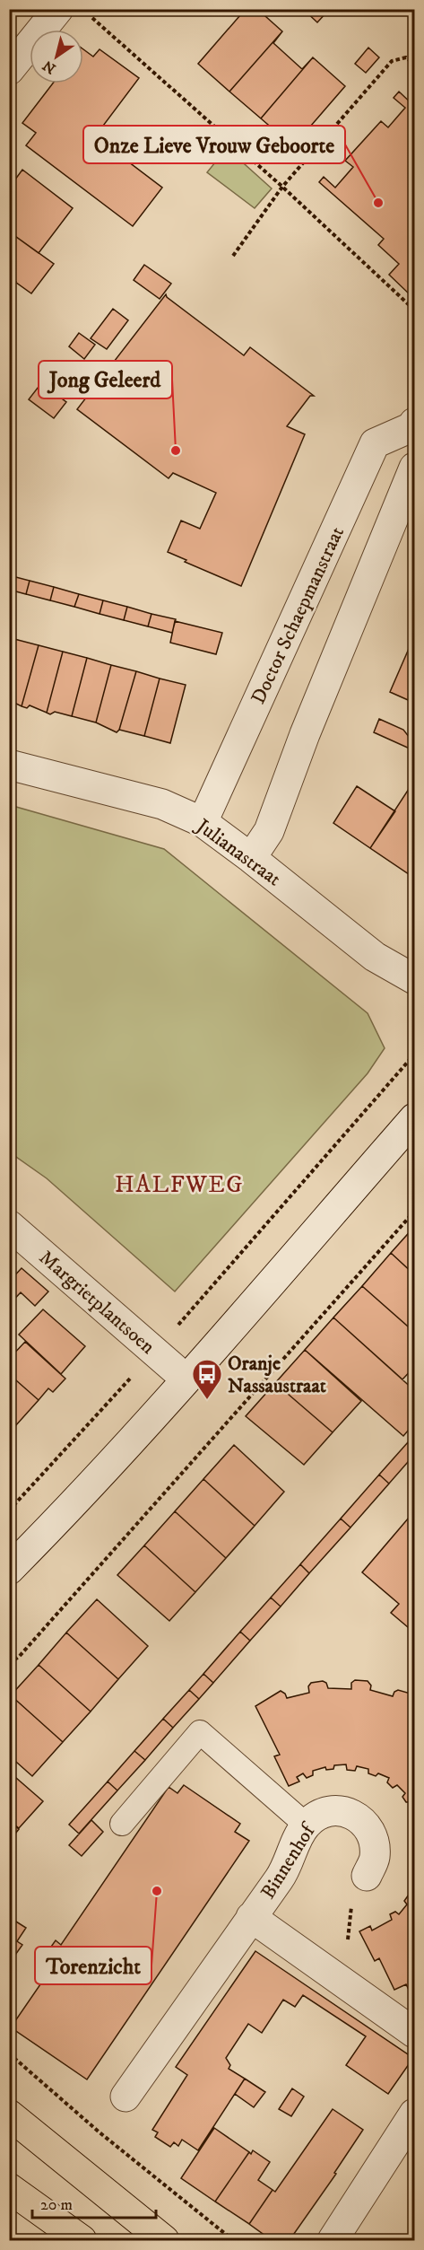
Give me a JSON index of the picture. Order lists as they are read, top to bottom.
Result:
{
  "streets": {
    "street": [
      "Doctor Schaepmanstraat",
      "Julianastraat",
      "Margrietplantsoen",
      "Binnenhof"
    ]
  },
  "crossings": [
    ["Doctor Schaepmanstraat", "Julianastraat"]
  ],
  "districts": ["HALFWEG"],
  "places": {
    "other": ["Onze Lieve Vrouw Geboorte", "Jong Geleerd", "Torenzicht"],
    "bus stop": ["Oranje Nassaustraat"]
  },
  "scale_bar": "20 m",
  "north": "bottom left"
}
